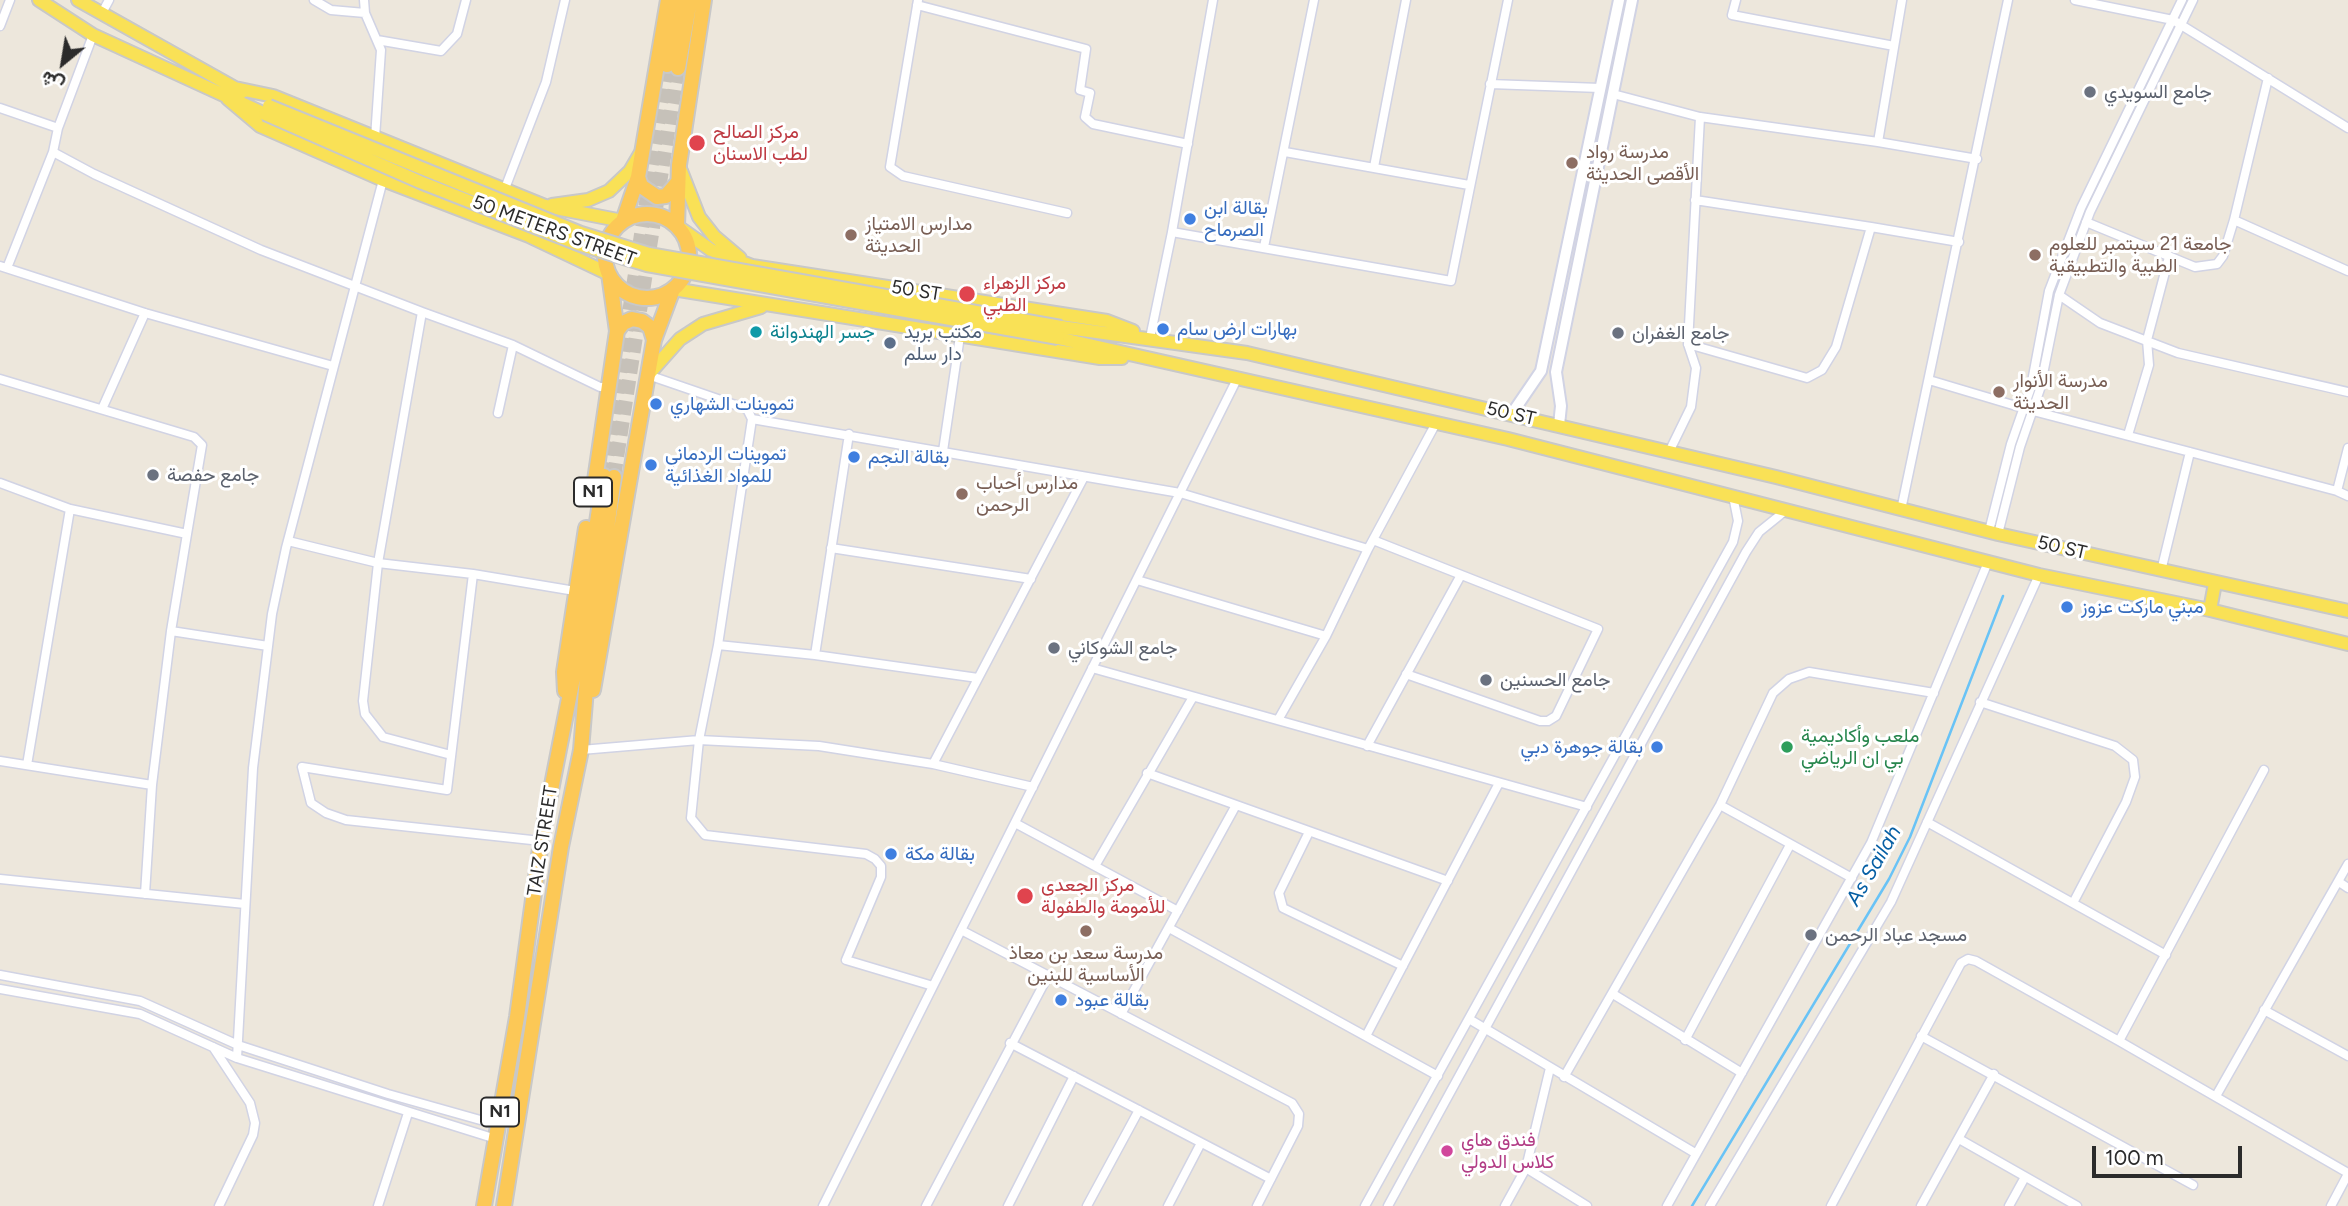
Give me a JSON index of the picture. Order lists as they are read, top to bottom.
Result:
{
  "streets": {
    "highway": ["N1", "TAIZ STREET"],
    "main road": ["50 METERS STREET", "50 ST"]
  },
  "crossings": [
    ["50 METERS STREET", "50 ST"],
    ["50 ST", "N1"],
    ["N1", "TAIZ STREET"]
  ],
  "water": ["As Sailah"],
  "places": [
    "جامع السويدي",
    "مركز الصالح لطب الاسنان",
    "مدرسة رواد الأقصى الحديثة",
    "بقالة ابن الصرماح",
    "مدارس الامتياز الحديثة",
    "جامعة 21 سبتمبر للعلوم الطبية والتطبيقية",
    "مركز الزهراء الطبي",
    "بهارات ارض سام",
    "جسر الهندوانة",
    "جامع الغفران",
    "مكتب بريد دار سلم",
    "مدرسة الأنوار الحديثة",
    "تموينات الشهاري",
    "بقالة النجم",
    "تموينات الردماني للمواد الغذائية",
    "جامع حفصة",
    "مدارس أحباب الرحمن",
    "مبني ماركت عزوز",
    "جامع الشوكاني",
    "جامع الحسنين",
    "بقالة جوهرة دبي",
    "ملعب وأكاديمية بي ان الرياضي",
    "بقالة مكة",
    "مركز الجعدي للأمومة والطفولة",
    "مدرسة سعد بن معاذ الأساسية للبنين",
    "مسجد عباد الرحمن",
    "بقالة عبود",
    "فندق هاي كلاس الدولي"
  ],
  "scale_bar": "100 m",
  "north": "bottom left"
}
